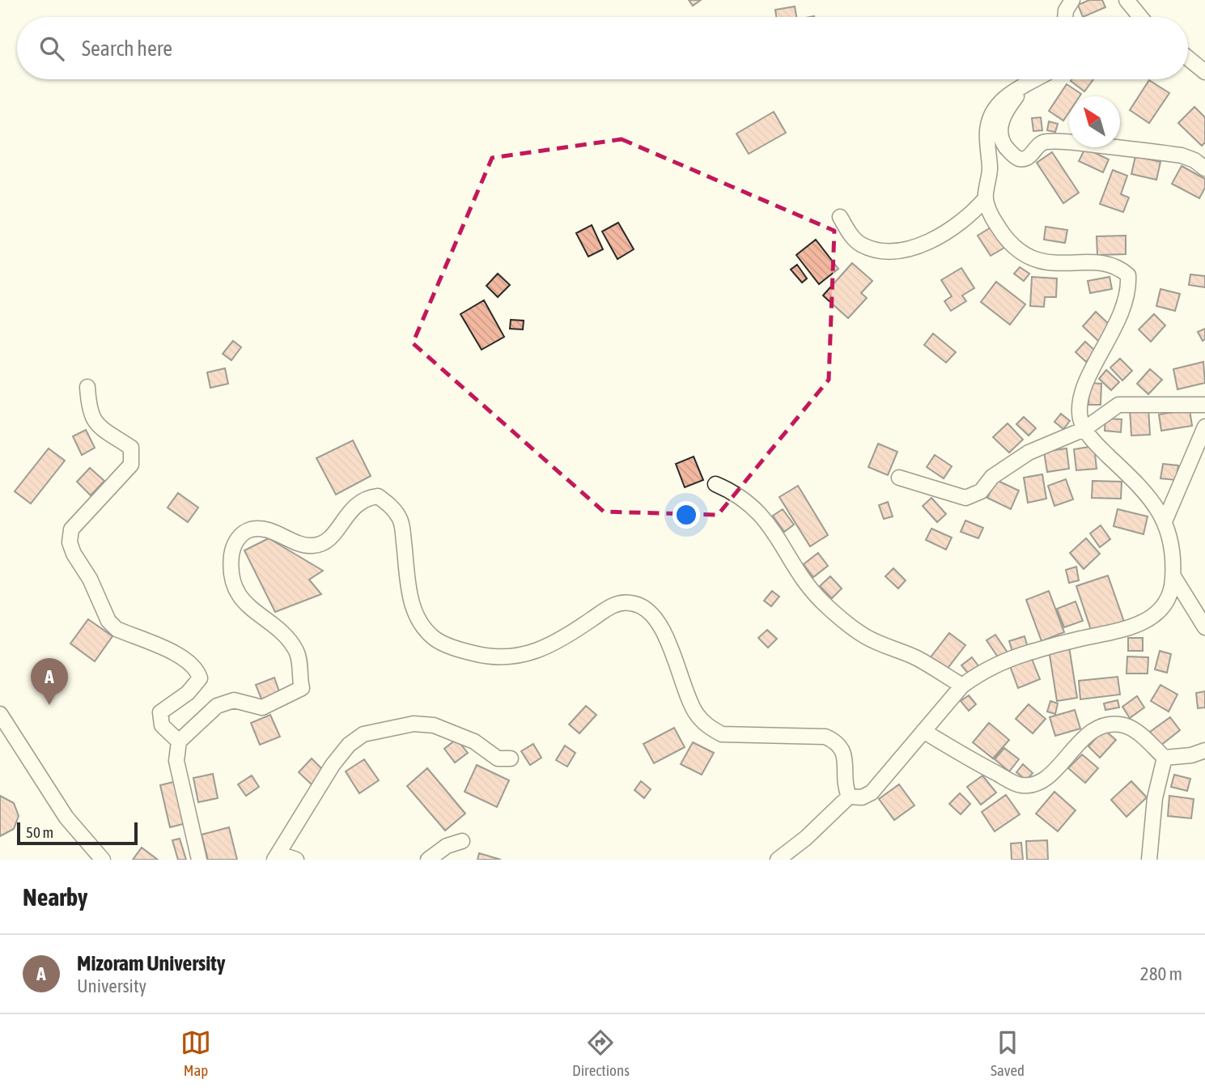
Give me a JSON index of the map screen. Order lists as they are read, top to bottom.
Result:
{
  "scale_bar": "50 m",
  "north": "top left",
  "page": {
    "search": "Search here",
    "pins": "A",
    "scale": "50 m",
    "heading": "Nearby",
    "list": [
      {
        "mark": "A",
        "name": "Mizoram University",
        "note": "University",
        "value": "280 m"
      }
    ],
    "nav": ["Map", "Directions", "Saved"]
  }
}
